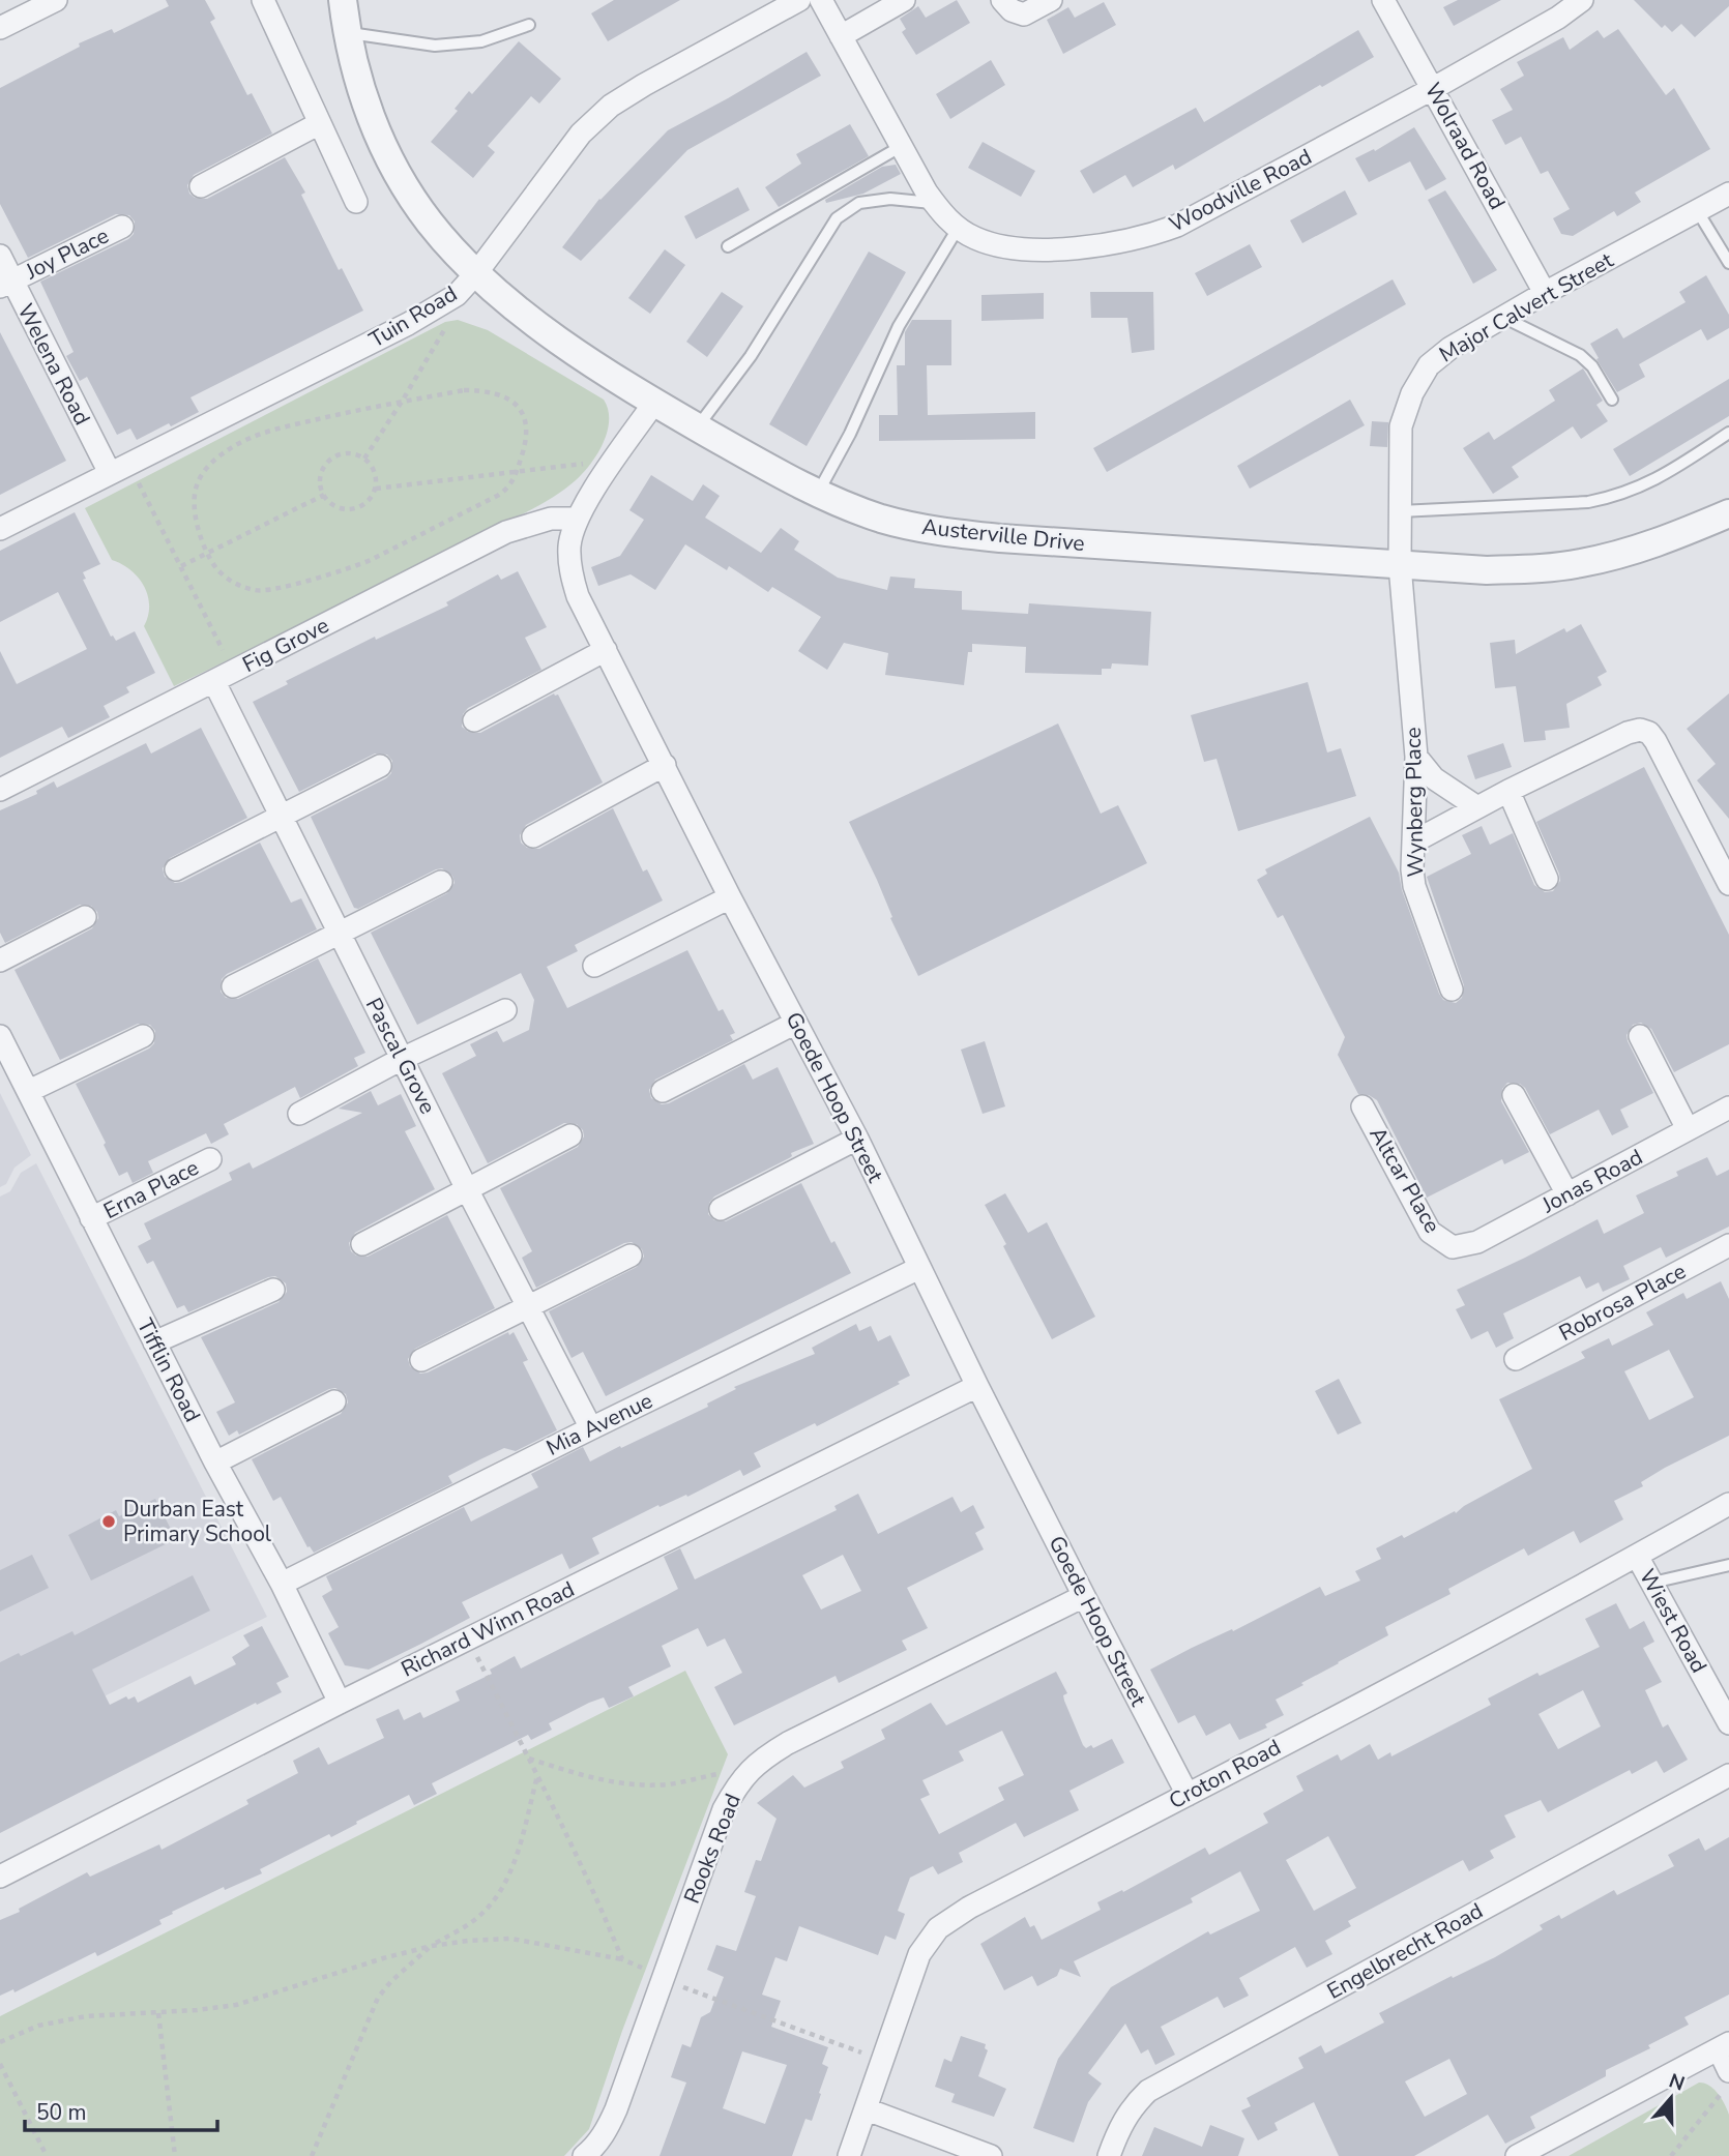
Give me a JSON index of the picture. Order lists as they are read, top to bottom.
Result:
{
  "streets": {
    "street": [
      "Wolraad Road",
      "Woodville Road",
      "Joy Place",
      "Major Calvert Street",
      "Tuin Road",
      "Welena Road",
      "Austerville Drive",
      "Fig Grove",
      "Wynberg Place",
      "Pascal Grove",
      "Goede Hoop Street",
      "Altcar Place",
      "Jonas Road",
      "Erna Place",
      "Robrosa Place",
      "Tifflin Road",
      "Mia Avenue",
      "Wiest Road",
      "Richard Winn Road",
      "Croton Road",
      "Rooks Road",
      "Engelbrecht Road"
    ]
  },
  "crossings": [
    ["Wolraad Road", "Woodville Road"],
    ["Wolraad Road", "Major Calvert Street"],
    ["Joy Place", "Welena Road"],
    ["Major Calvert Street", "Austerville Drive"],
    ["Major Calvert Street", "Wynberg Place"],
    ["Tuin Road", "Welena Road"],
    ["Tuin Road", "Austerville Drive"],
    ["Austerville Drive", "Wynberg Place"],
    ["Austerville Drive", "Goede Hoop Street"],
    ["Fig Grove", "Pascal Grove"],
    ["Fig Grove", "Goede Hoop Street"],
    ["Pascal Grove", "Mia Avenue"],
    ["Goede Hoop Street", "Mia Avenue"],
    ["Goede Hoop Street", "Richard Winn Road"],
    ["Goede Hoop Street", "Croton Road"],
    ["Goede Hoop Street", "Rooks Road"],
    ["Altcar Place", "Jonas Road"],
    ["Erna Place", "Tifflin Road"],
    ["Tifflin Road", "Mia Avenue"],
    ["Tifflin Road", "Richard Winn Road"],
    ["Wiest Road", "Croton Road"]
  ],
  "places": ["Durban East Primary School"],
  "scale_bar": "50 m",
  "north": "top"
}
